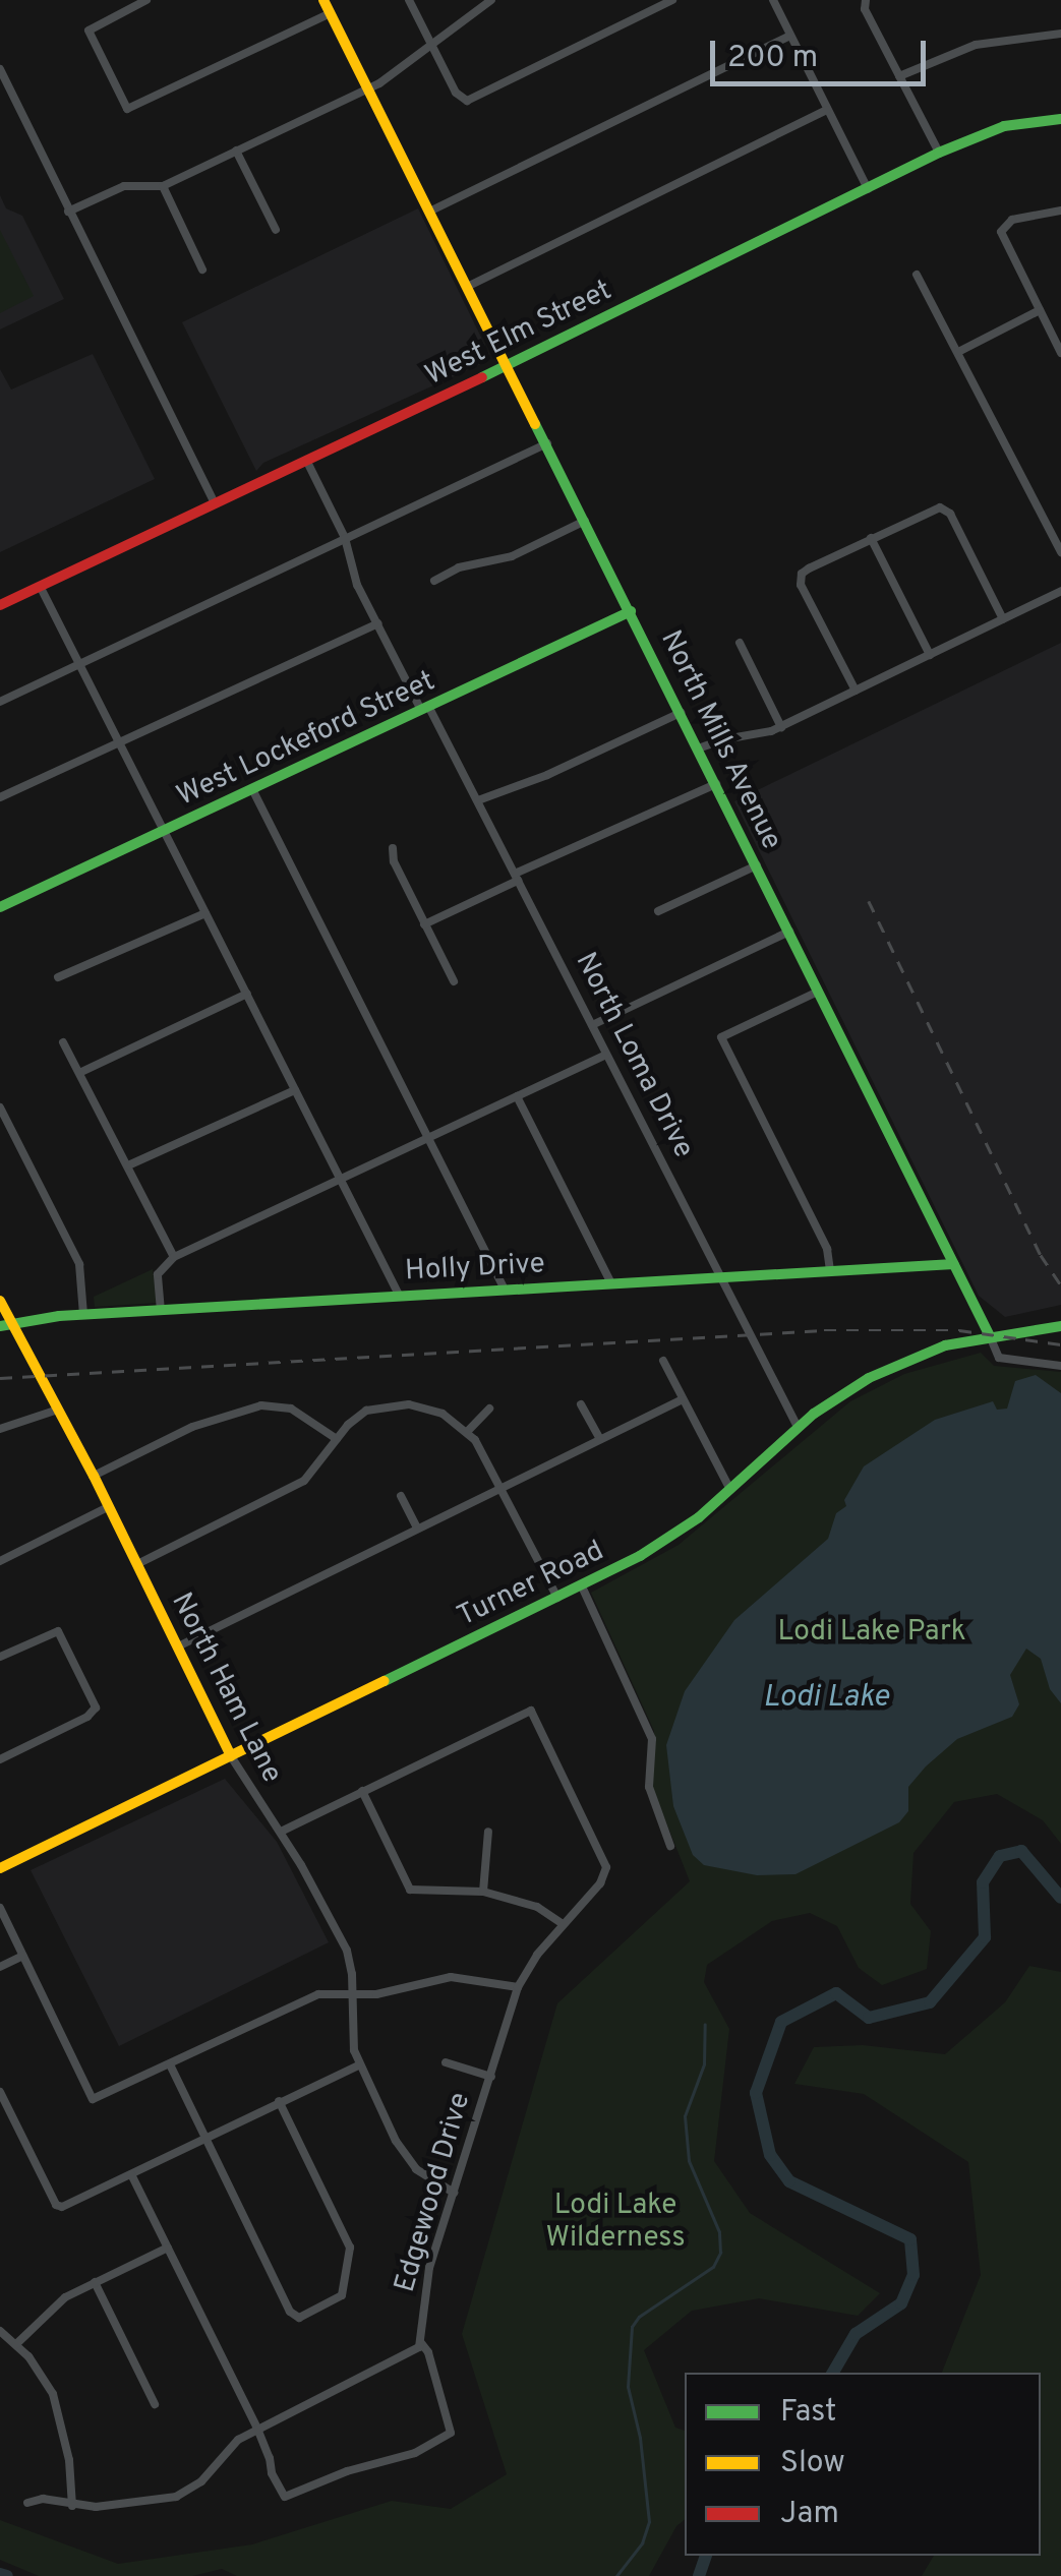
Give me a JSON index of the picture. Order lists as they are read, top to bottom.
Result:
{
  "streets": {
    "street": [
      "West Elm Street",
      "West Lockeford Street",
      "North Mills Avenue",
      "North Loma Drive",
      "Holly Drive",
      "Turner Road",
      "North Ham Lane",
      "Edgewood Drive"
    ]
  },
  "crossings": [
    ["West Elm Street", "North Mills Avenue"],
    ["West Elm Street", "North Loma Drive"],
    ["West Lockeford Street", "North Mills Avenue"],
    ["West Lockeford Street", "North Loma Drive"],
    ["North Mills Avenue", "Holly Drive"],
    ["North Mills Avenue", "Turner Road"],
    ["North Loma Drive", "Holly Drive"],
    ["North Loma Drive", "Turner Road"],
    ["Holly Drive", "North Ham Lane"],
    ["Turner Road", "North Ham Lane"],
    ["North Ham Lane", "Edgewood Drive"]
  ],
  "water": ["Lodi Lake"],
  "parks": ["Lodi Lake Park", "Lodi Lake Wilderness"],
  "legend": ["Fast", "Slow", "Jam"],
  "scale_bar": "200 m"
}
